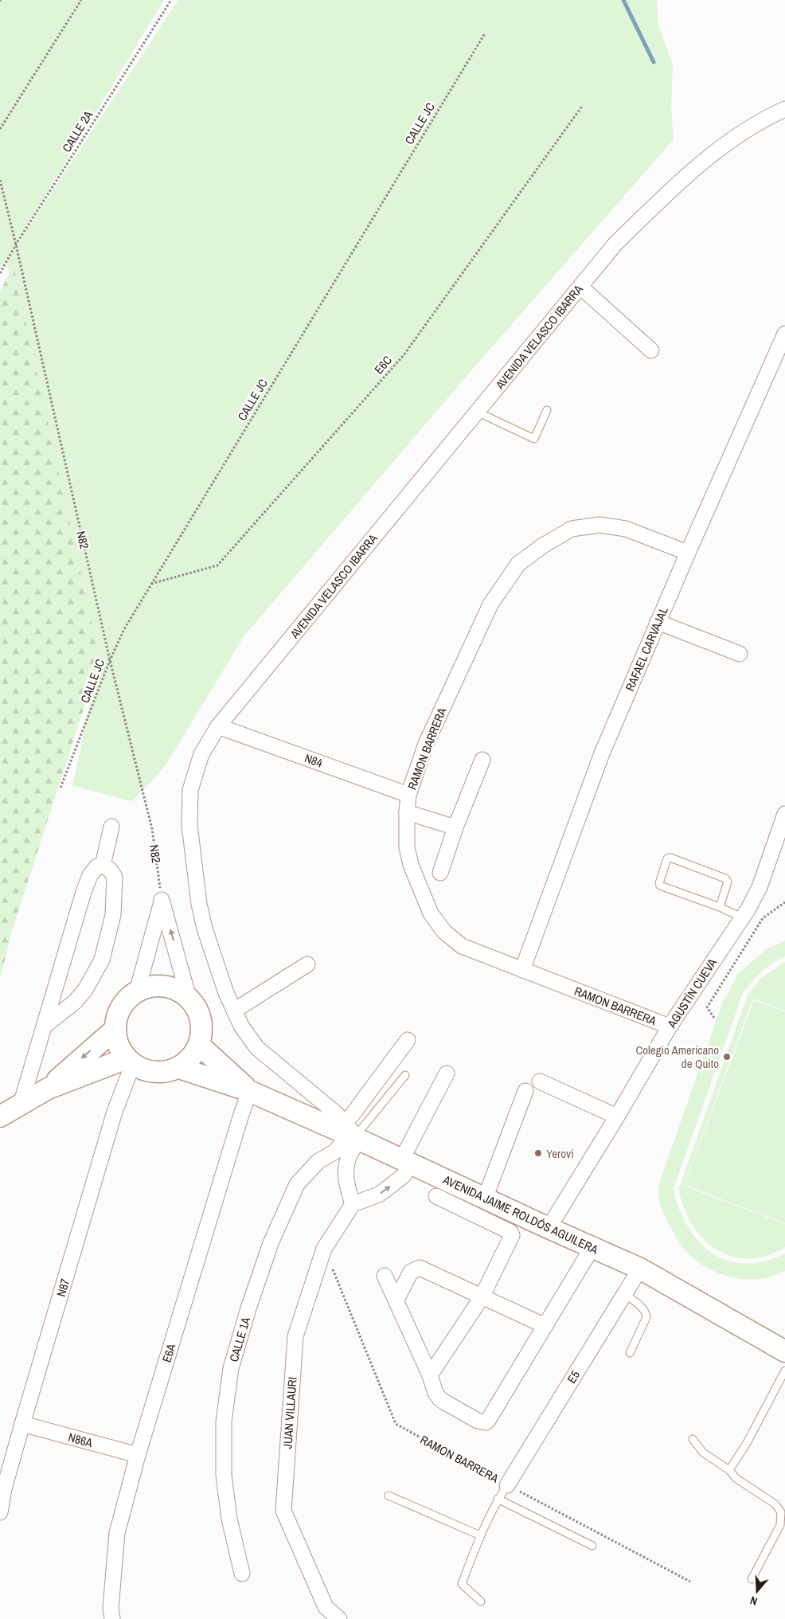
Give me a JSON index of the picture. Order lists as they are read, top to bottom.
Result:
{
  "streets": {
    "street": [
      "AVENIDA VELASCO IBARRA",
      "RAFAEL CARVAJAL",
      "RAMON BARRERA",
      "N84",
      "AGUSTÍN CUEVA",
      "AVENIDA JAIME ROLDÓS AGUILERA",
      "N87",
      "CALLE 1A",
      "E6A",
      "E5",
      "JUAN VILLAURI",
      "N86A"
    ],
    "path": [
      "CALLE JC",
      "CALLE 2A",
      "E6C",
      "N82"
    ]
  },
  "crossings": [
    ["CALLE JC", "E6C"],
    ["CALLE JC", "N82"],
    ["CALLE 2A", "N82"],
    ["AVENIDA VELASCO IBARRA", "N84"],
    ["AVENIDA VELASCO IBARRA", "AVENIDA JAIME ROLDÓS AGUILERA"],
    ["AVENIDA VELASCO IBARRA", "CALLE 1A"],
    ["RAFAEL CARVAJAL", "RAMON BARRERA"],
    ["RAMON BARRERA", "N84"],
    ["RAMON BARRERA", "AGUSTÍN CUEVA"],
    ["RAMON BARRERA", "E5"],
    ["RAMON BARRERA", "JUAN VILLAURI"],
    ["AGUSTÍN CUEVA", "AVENIDA JAIME ROLDÓS AGUILERA"],
    ["AVENIDA JAIME ROLDÓS AGUILERA", "N87"],
    ["AVENIDA JAIME ROLDÓS AGUILERA", "CALLE 1A"],
    ["AVENIDA JAIME ROLDÓS AGUILERA", "E6A"],
    ["AVENIDA JAIME ROLDÓS AGUILERA", "E5"],
    ["N87", "N86A"],
    ["E6A", "N86A"]
  ],
  "places": ["Colegio Americano de Quito", "Yerovi"],
  "north": "bottom"
}
